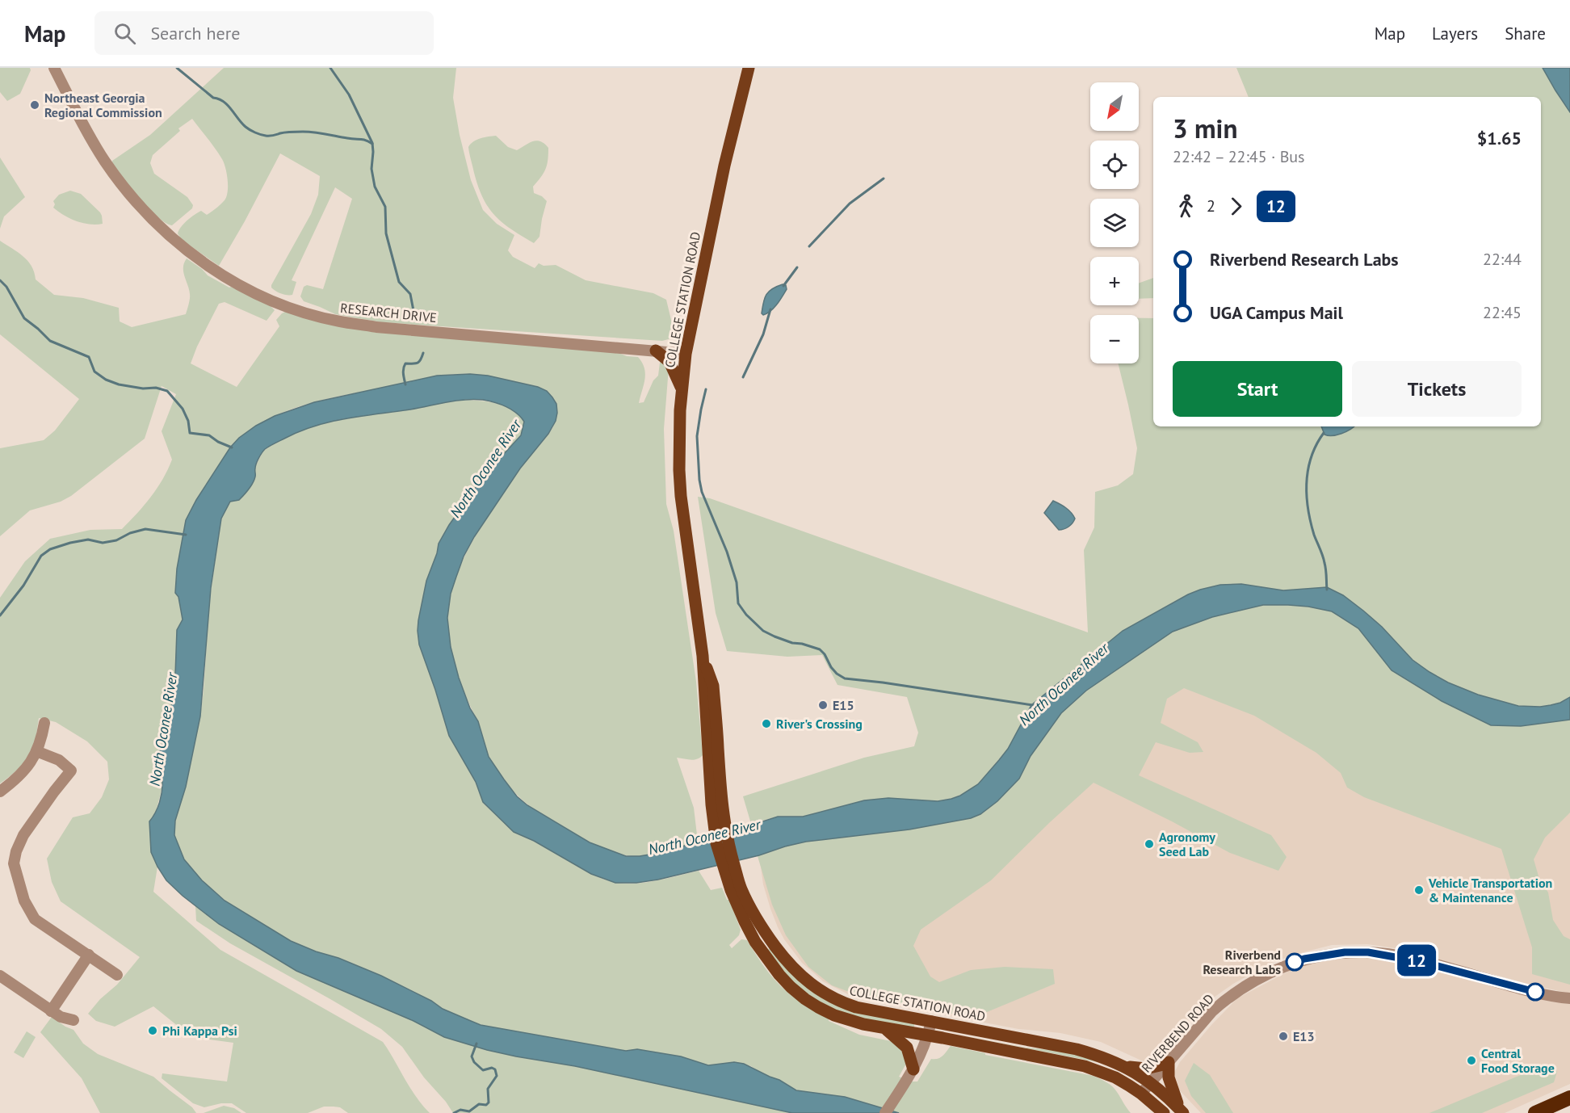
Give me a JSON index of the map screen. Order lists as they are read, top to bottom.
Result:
{
  "streets": {
    "main road": ["COLLEGE STATION ROAD"],
    "street": ["RESEARCH DRIVE", "RIVERBEND ROAD"]
  },
  "crossings": [
    ["COLLEGE STATION ROAD", "RESEARCH DRIVE"],
    ["COLLEGE STATION ROAD", "RIVERBEND ROAD"]
  ],
  "water": ["North Oconee River"],
  "places": [
    "Northeast Georgia Regional Commission",
    "E15",
    "River's Crossing",
    "Agronomy Seed Lab",
    "Vehicle Transportation & Maintenance",
    "Riverbend Research Labs",
    "Phi Kappa Psi",
    "E13",
    "Central Food Storage"
  ],
  "lines": ["bus line 12"],
  "north": "bottom left",
  "page": {
    "header": "Map",
    "search": "Search here",
    "nav": ["Map", "Layers", "Share"],
    "on_map": "12",
    "map_buttons": ["+", "−"],
    "heading": ["3 min", "22:42 – 22:45 · Bus", "$1.65"],
    "legs": ["2", "12"],
    "list": [
      {
        "name": "Riverbend Research Labs",
        "value": "22:44"
      },
      {
        "name": "UGA Campus Mail",
        "value": "22:45"
      }
    ],
    "buttons": ["Start", "Tickets"]
  }
}
